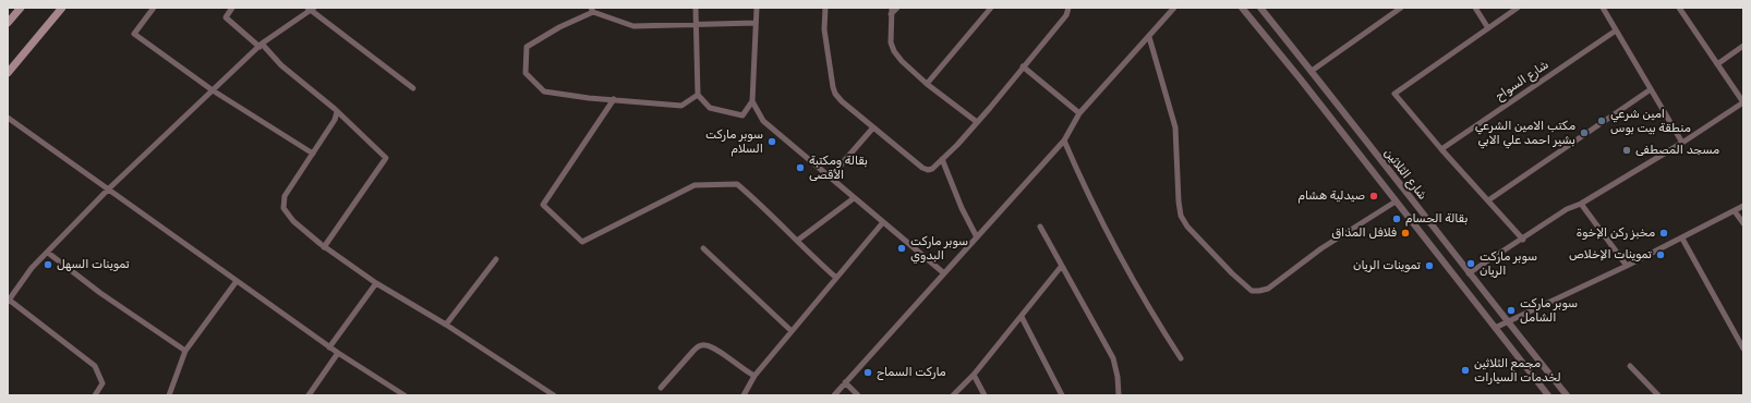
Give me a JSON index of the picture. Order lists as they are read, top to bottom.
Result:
{
  "streets": {
    "street": ["شارع السواح", "شارع الثلاثين"]
  },
  "places": [
    "امين شرعي منطقة بيت بوس",
    "مكتب الامين الشرعي بشير احمد علي الابي",
    "سوبر ماركت السلام",
    "مسجد المصطفى",
    "بقالة ومكتبة الأقصى",
    "صيدلية هشام",
    "بقالة الحسام",
    "فلافل المذاق",
    "مخبز ركن الإخوة",
    "سوبر ماركت البدوي",
    "تموينات الإخلاص",
    "سوبر ماركت الريان",
    "تموينات السهل",
    "تموينات الريان",
    "سوبر ماركت الشامل",
    "مجمع الثلاثين لخدمات السيارات",
    "ماركت السماح"
  ]
}
